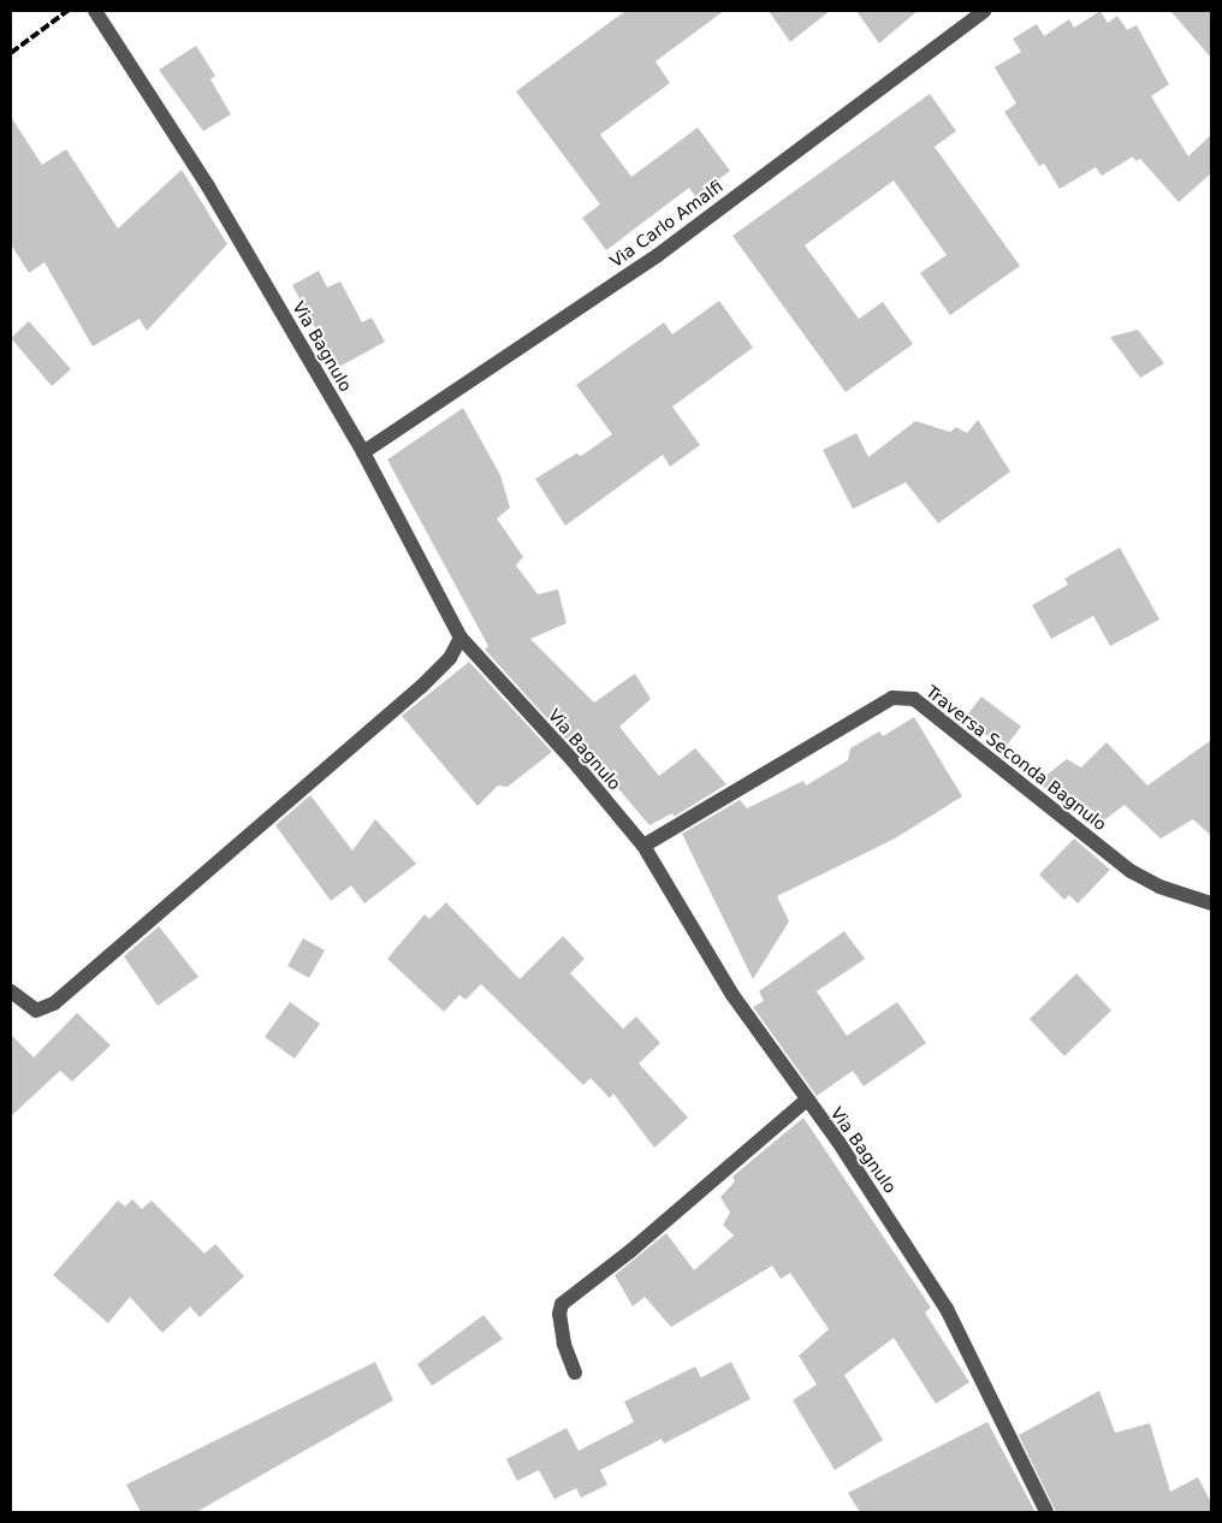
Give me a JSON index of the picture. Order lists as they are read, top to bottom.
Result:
{
  "streets": {
    "street": ["Via Carlo Amalfi", "Via Bagnulo", "Traversa Seconda Bagnulo"]
  },
  "crossings": [
    ["Via Carlo Amalfi", "Via Bagnulo"],
    ["Via Bagnulo", "Traversa Seconda Bagnulo"]
  ]
}
